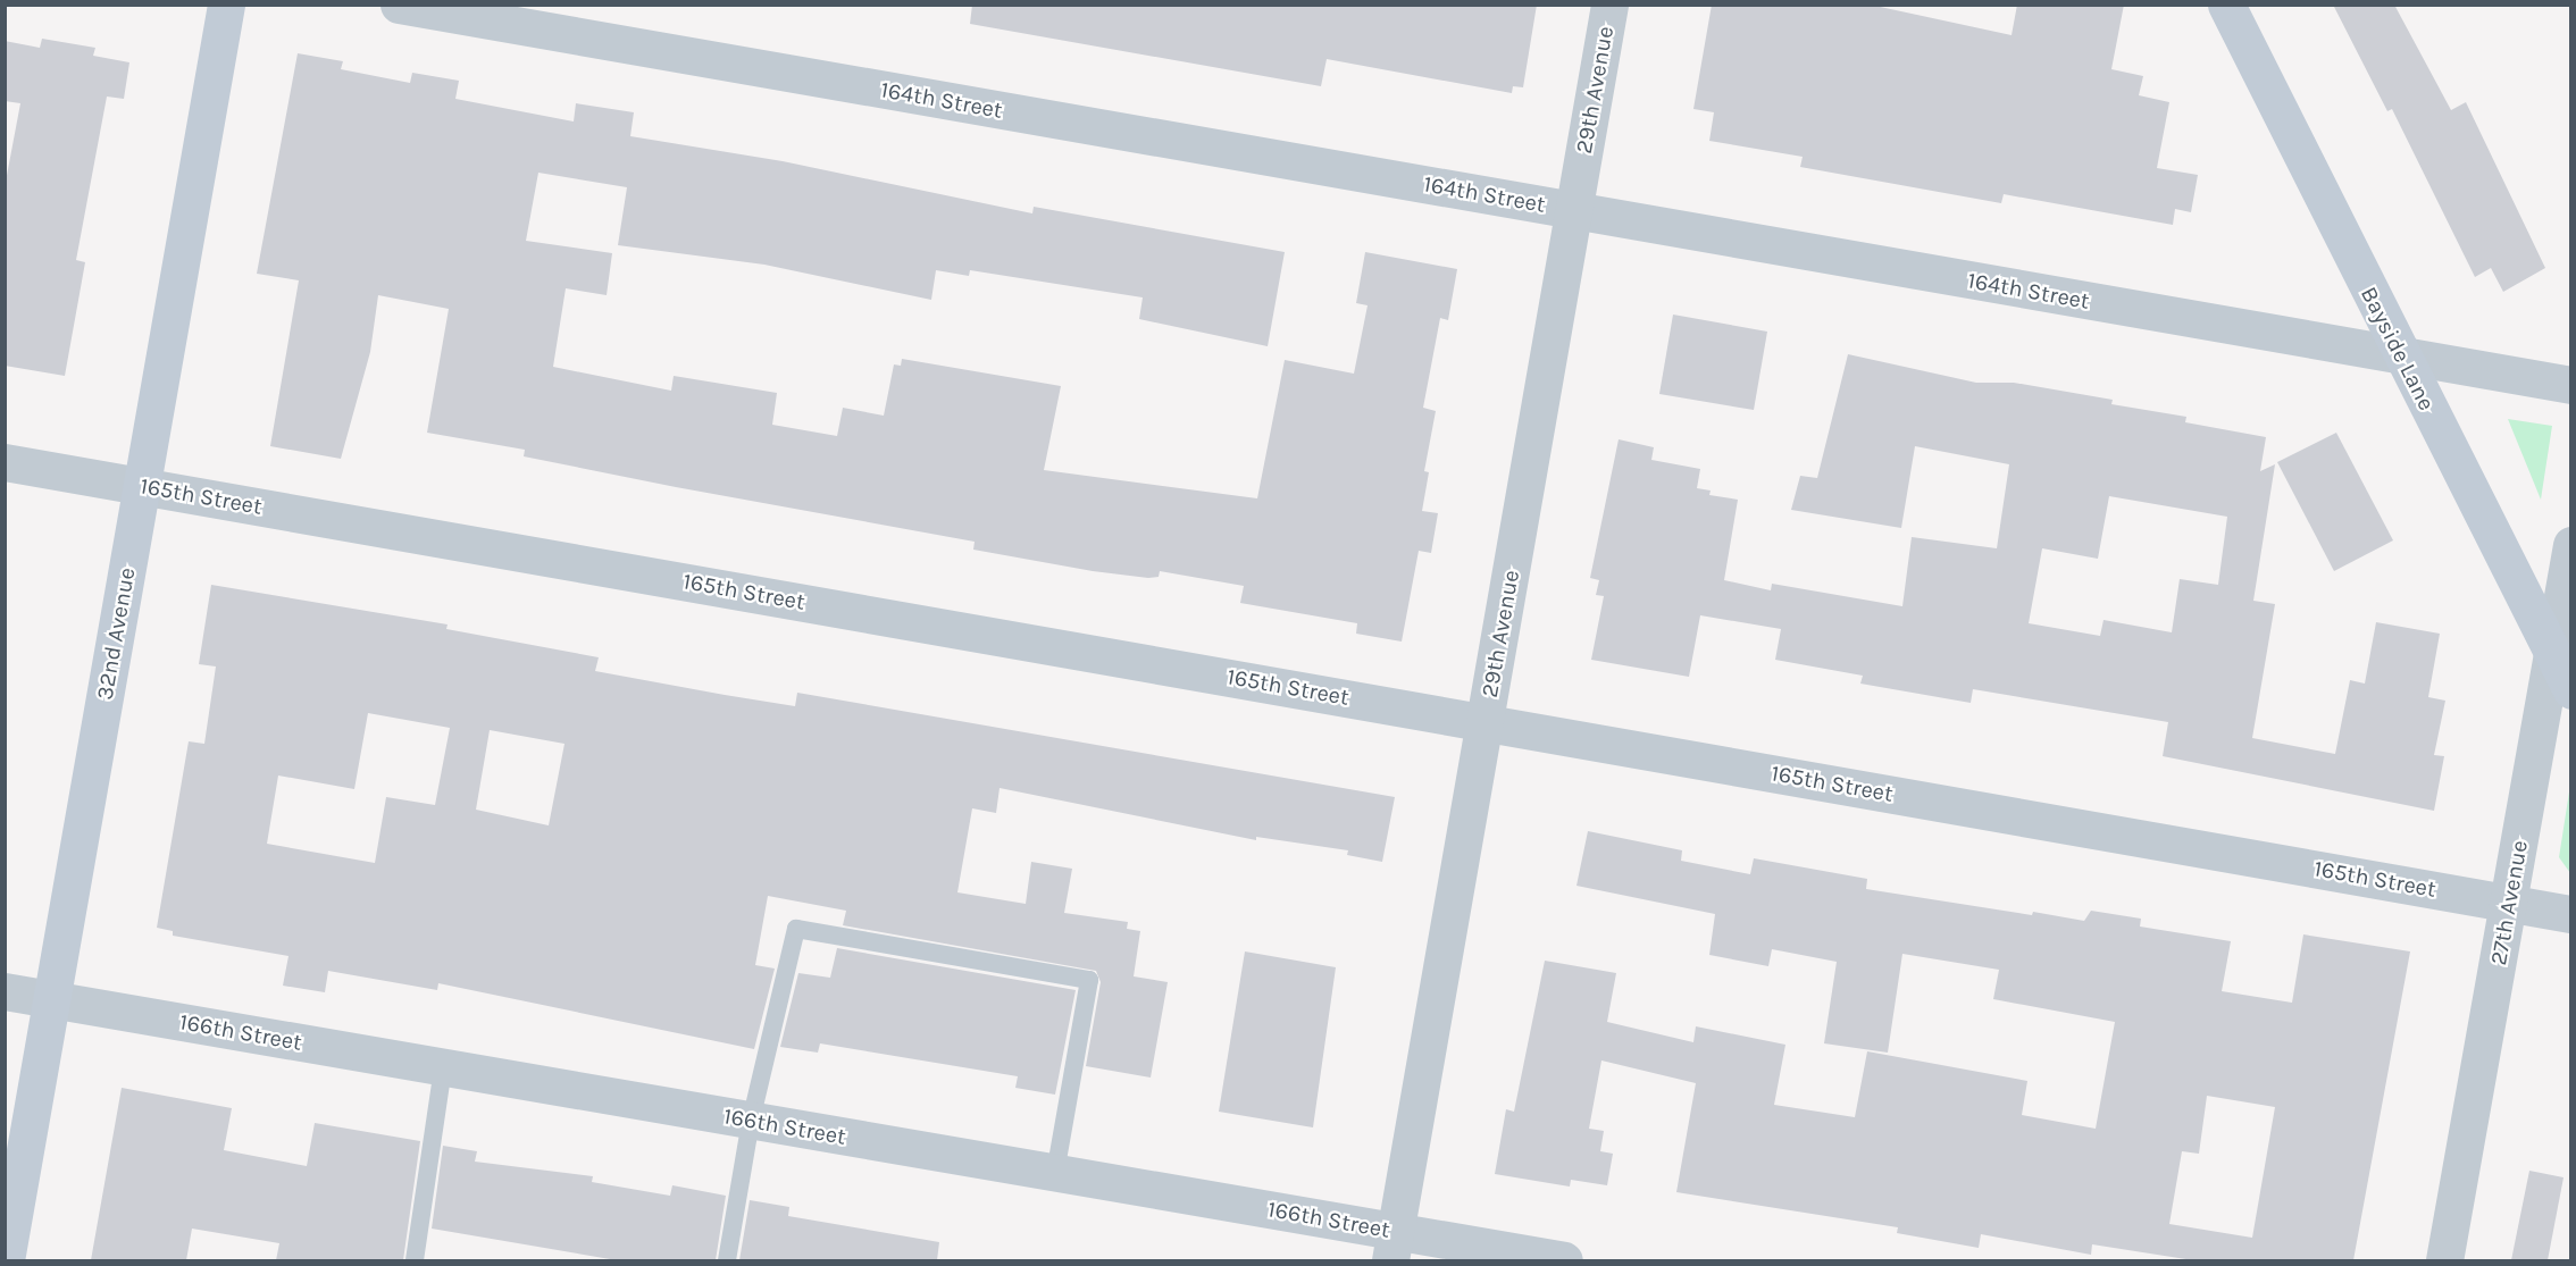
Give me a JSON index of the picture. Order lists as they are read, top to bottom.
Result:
{
  "streets": {
    "street": [
      "29th Avenue",
      "164th Street",
      "Bayside Lane",
      "165th Street",
      "32nd Avenue",
      "27th Avenue",
      "166th Street"
    ]
  },
  "crossings": [
    ["29th Avenue", "164th Street"],
    ["29th Avenue", "165th Street"],
    ["29th Avenue", "166th Street"],
    ["164th Street", "Bayside Lane"],
    ["Bayside Lane", "27th Avenue"],
    ["165th Street", "32nd Avenue"],
    ["165th Street", "27th Avenue"],
    ["32nd Avenue", "166th Street"]
  ]
}
